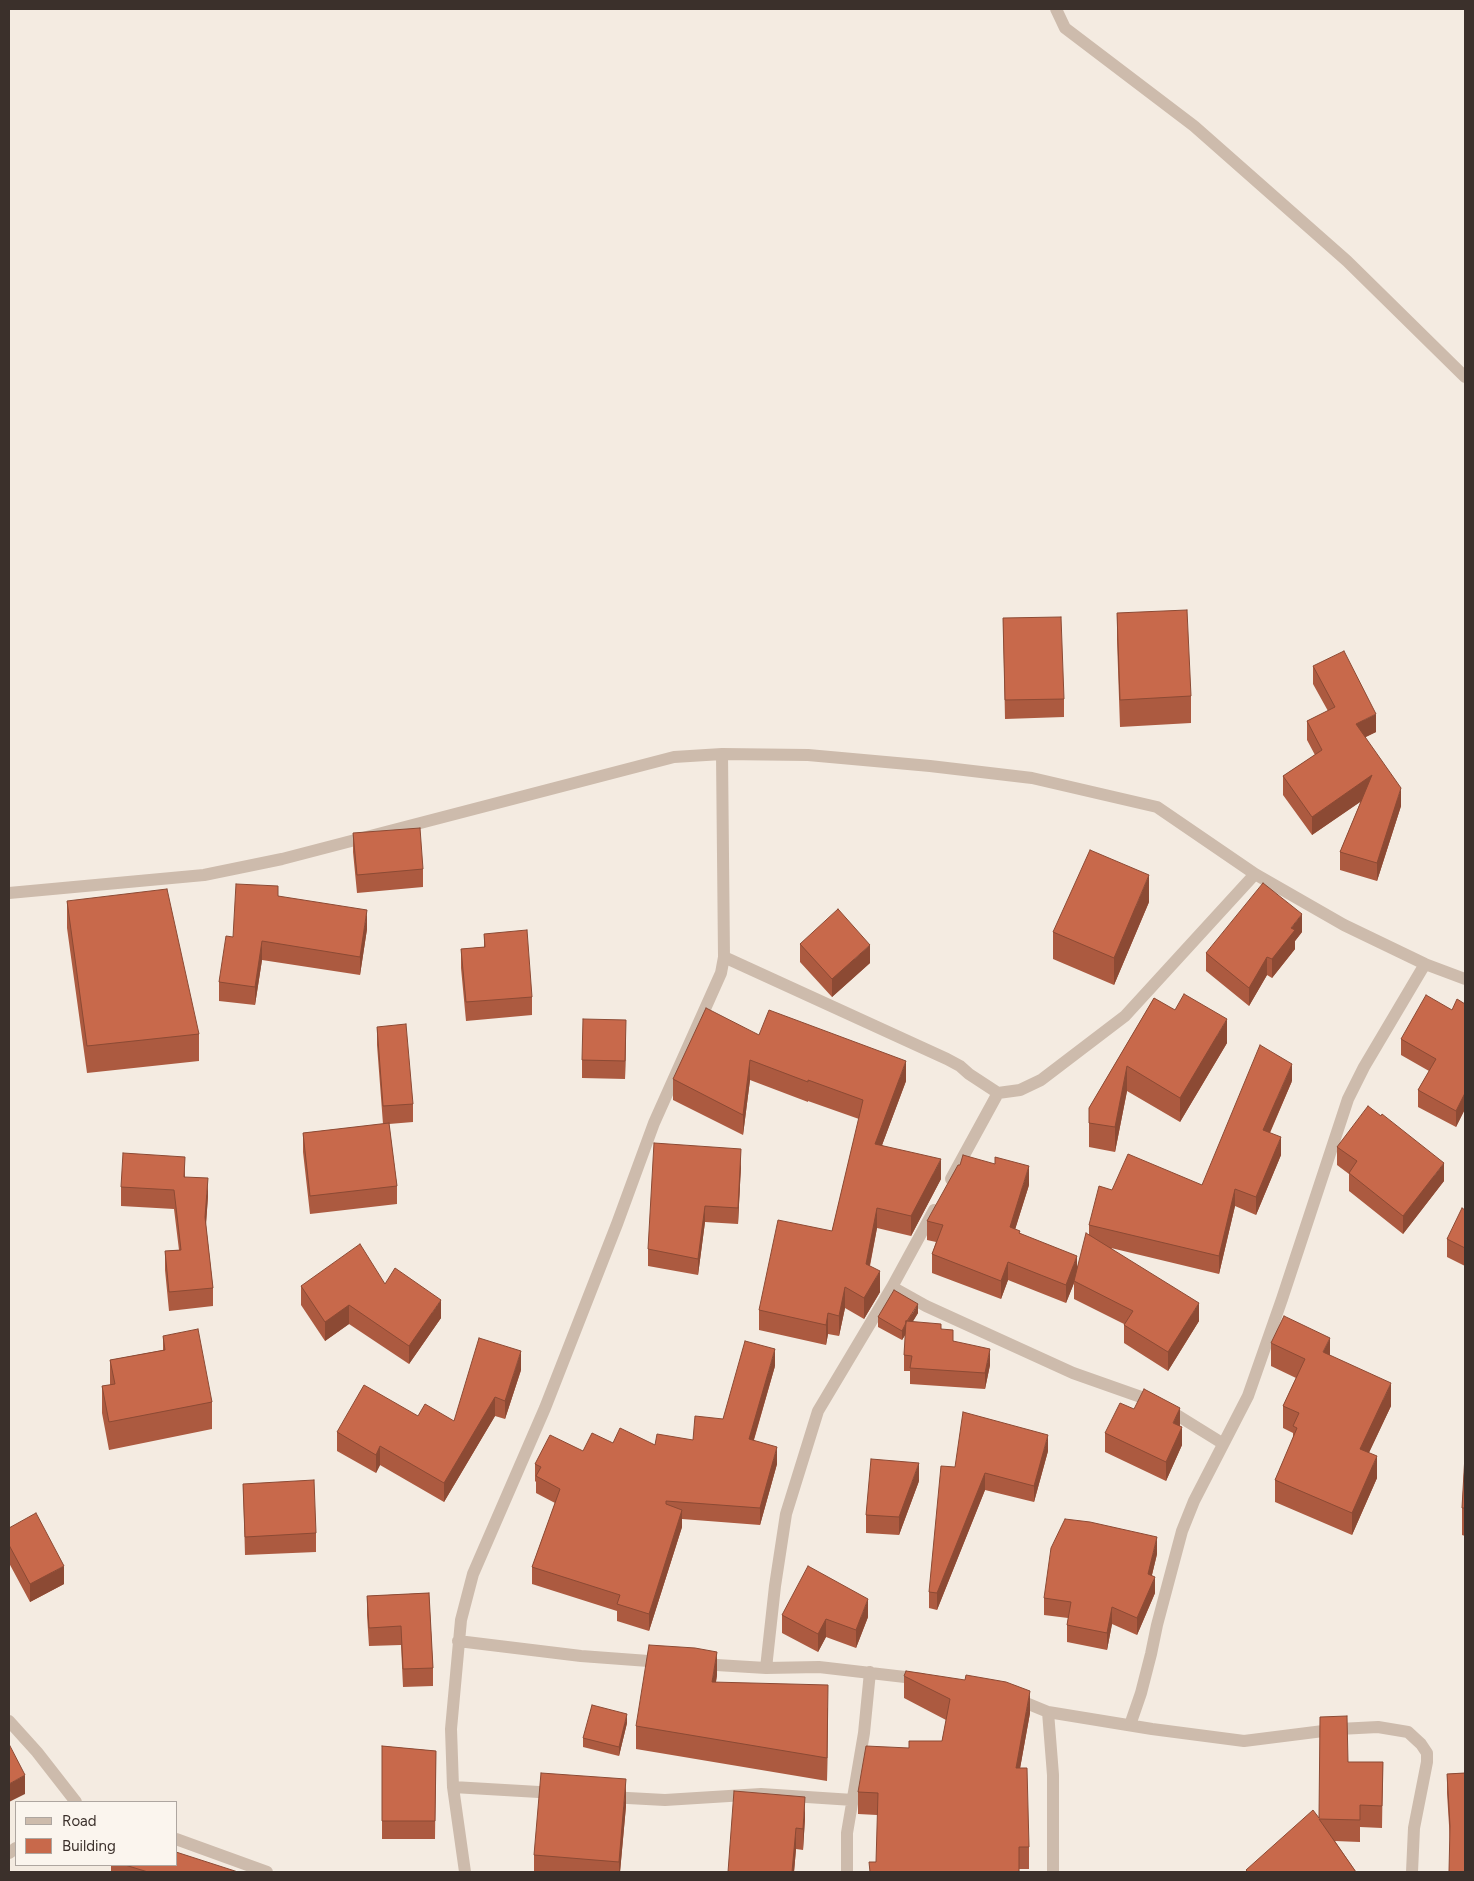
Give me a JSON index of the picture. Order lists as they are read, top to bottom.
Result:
{
  "legend": ["Road", "Building"]
}
